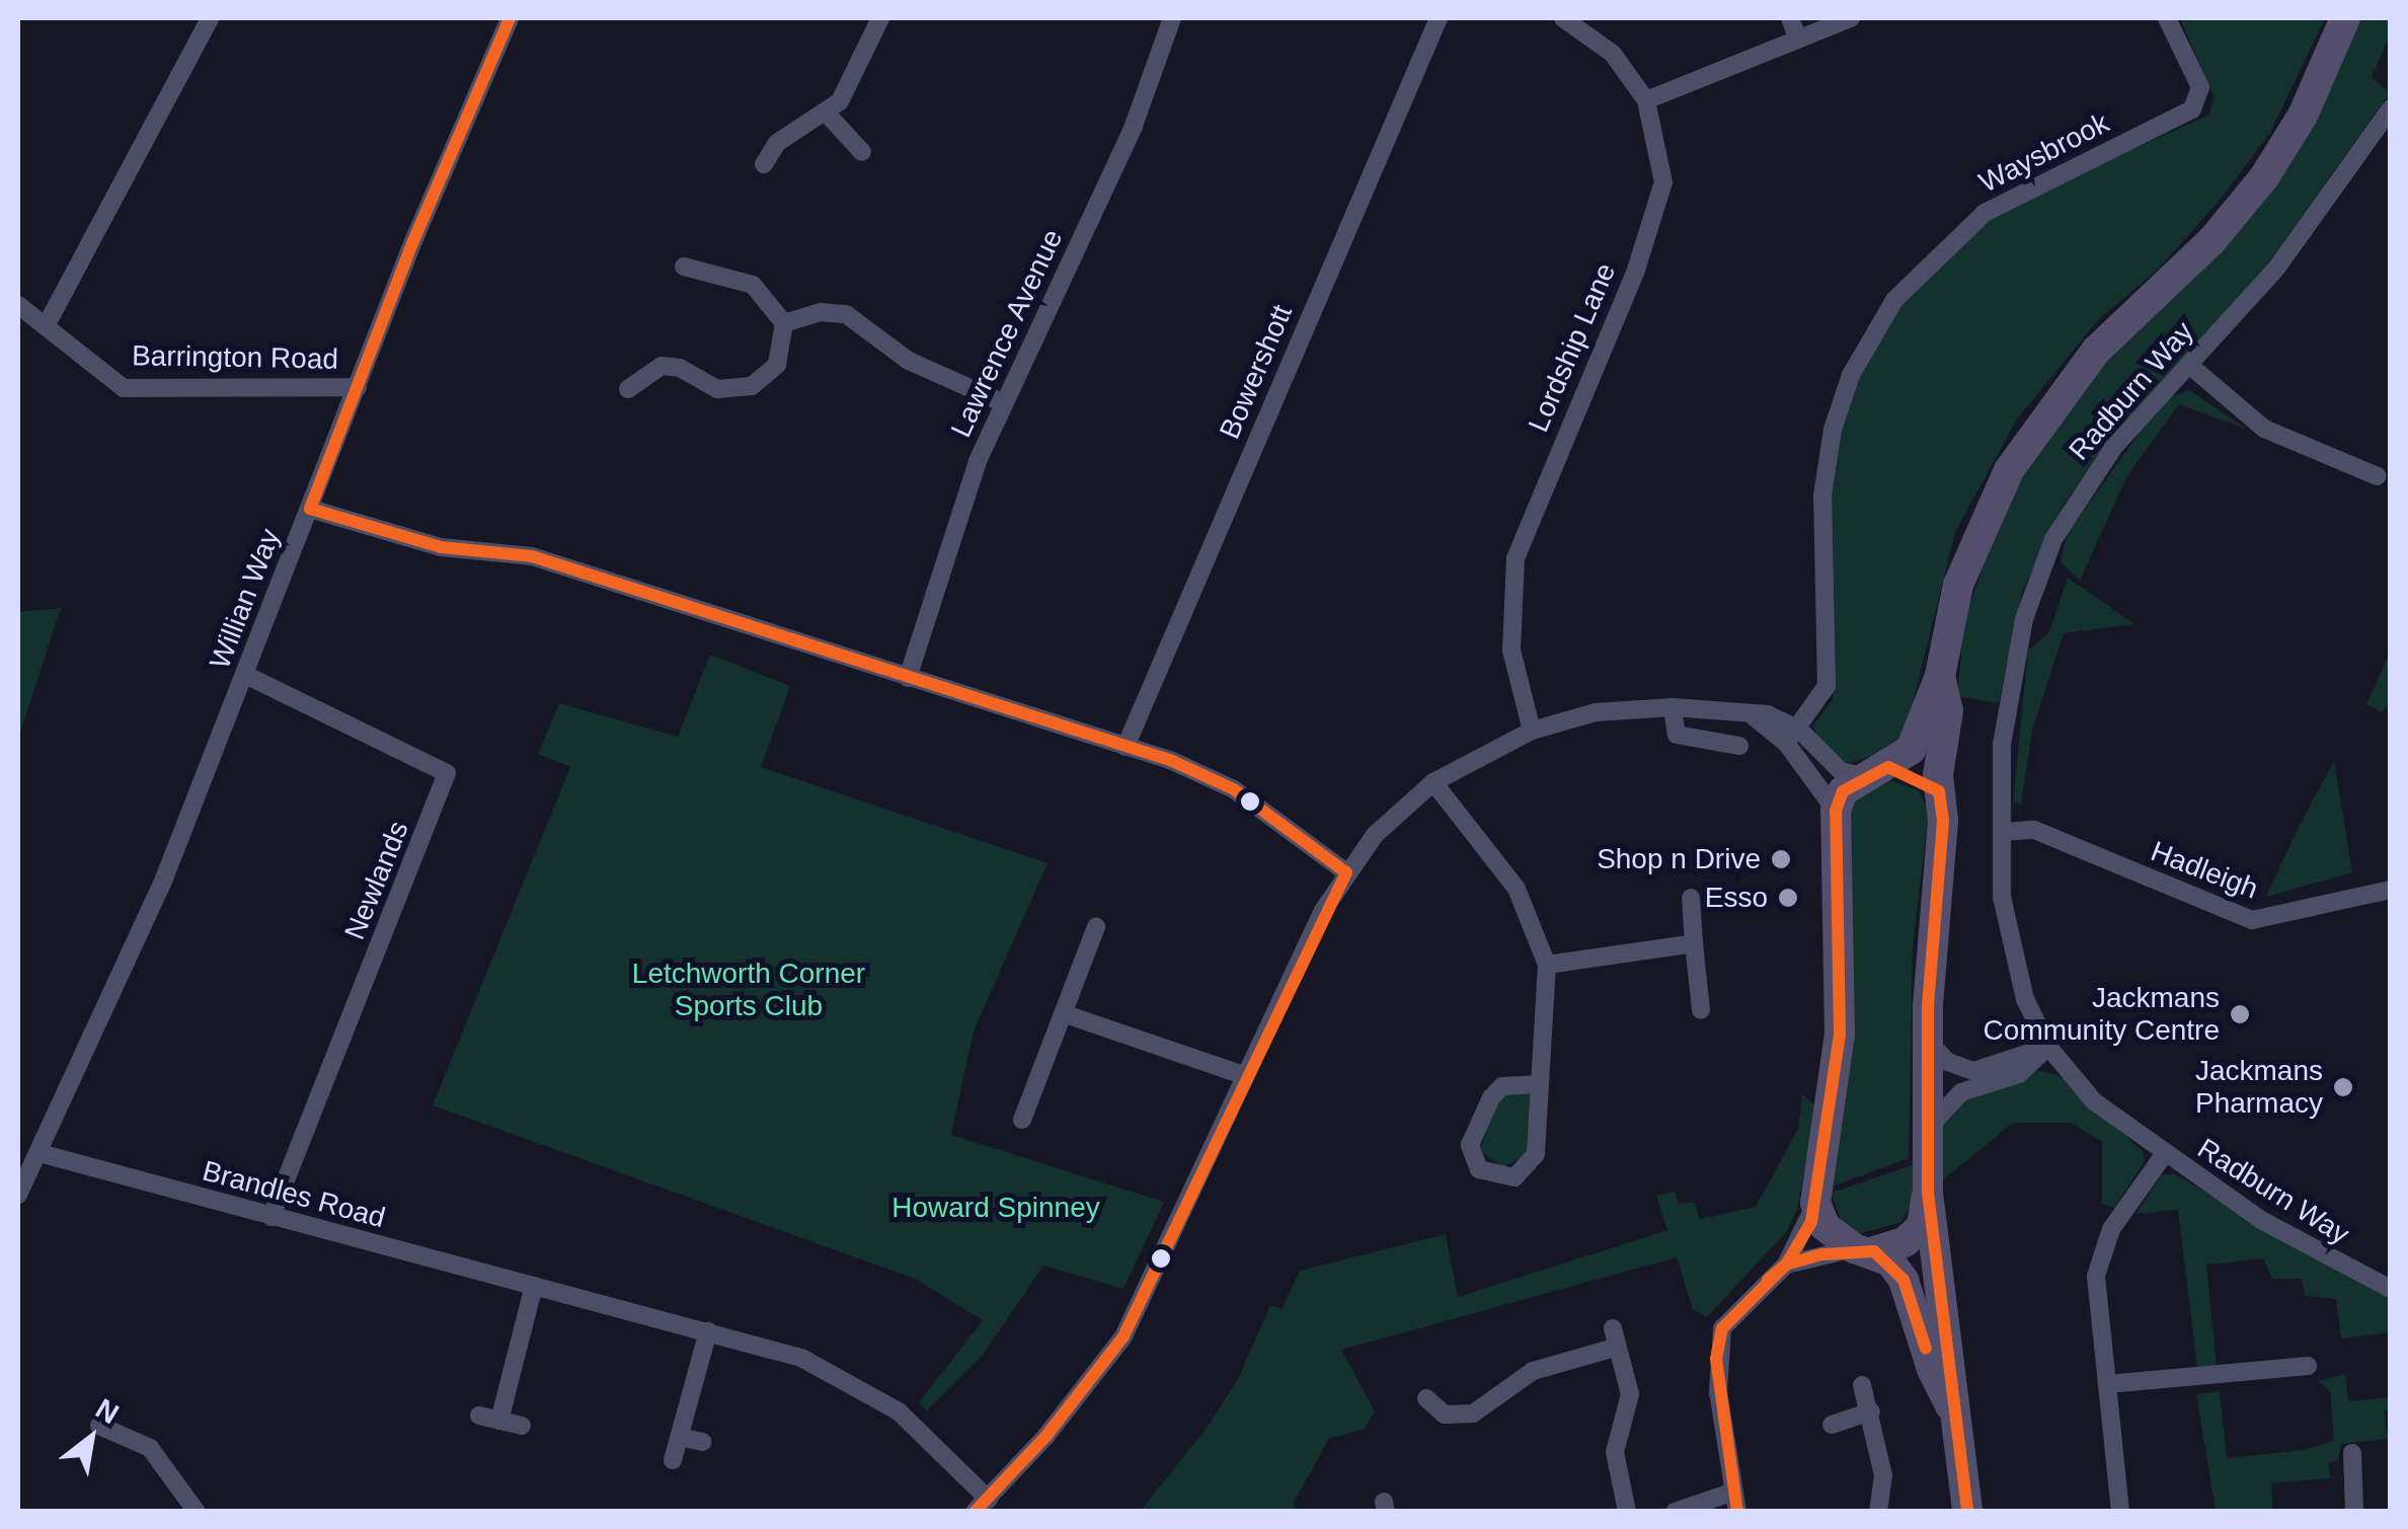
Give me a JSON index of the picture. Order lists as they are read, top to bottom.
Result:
{
  "streets": {
    "street": [
      "Waysbrook",
      "Lawrence Avenue",
      "Lordship Lane",
      "Barrington Road",
      "Bowershott",
      "Radburn Way",
      "Willian Way",
      "Hadleigh",
      "Newlands",
      "Brandles Road"
    ]
  },
  "crossings": [
    ["Barrington Road", "Willian Way"],
    ["Radburn Way", "Hadleigh"],
    ["Willian Way", "Newlands"],
    ["Willian Way", "Brandles Road"],
    ["Newlands", "Brandles Road"]
  ],
  "parks": ["Letchworth Corner Sports Club", "Howard Spinney"],
  "places": [
    "Shop n Drive",
    "Esso",
    "Jackmans Community Centre",
    "Jackmans Pharmacy"
  ],
  "north": "top right"
}
